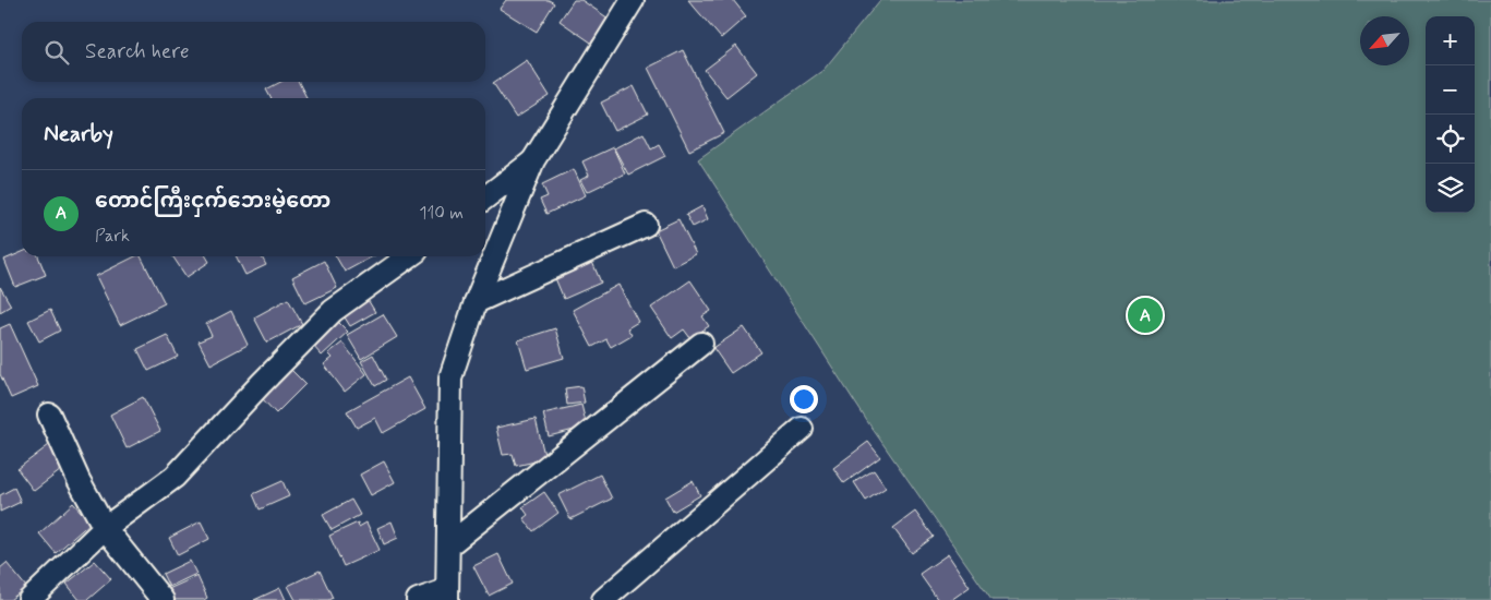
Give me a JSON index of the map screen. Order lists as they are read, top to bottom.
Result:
{
  "north": "bottom left",
  "page": {
    "map_buttons": ["+", "−"],
    "search": "Search here",
    "heading": "Nearby",
    "list": [
      {
        "mark": "A",
        "name": "တောင်ကြီးငှက်ဘေးမဲ့တော",
        "note": "Park",
        "value": "110 m"
      }
    ],
    "pins": "A"
  }
}
